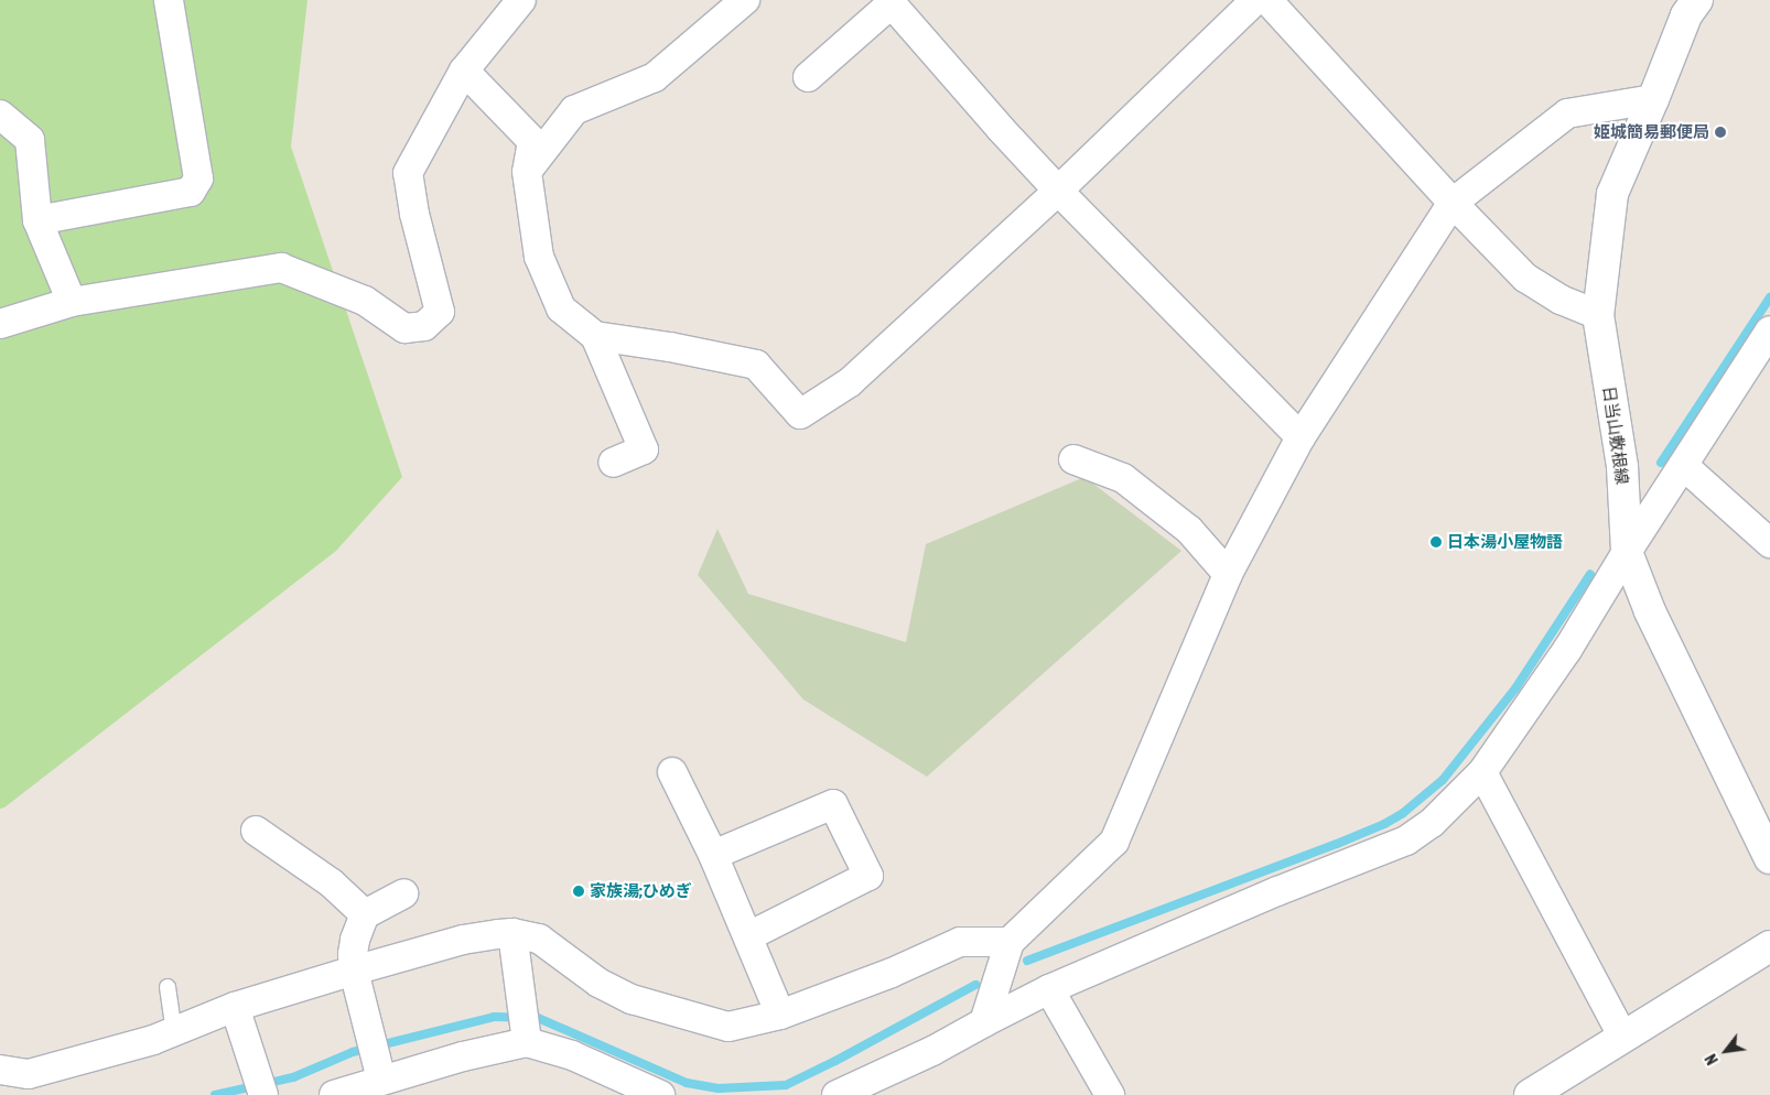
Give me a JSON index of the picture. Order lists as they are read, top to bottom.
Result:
{
  "streets": {
    "main road": ["日当山敷根線"]
  },
  "places": ["姫城簡易郵便局", "日本湯小屋物語", "家族湯;ひめぎ"],
  "north": "bottom left"
}
